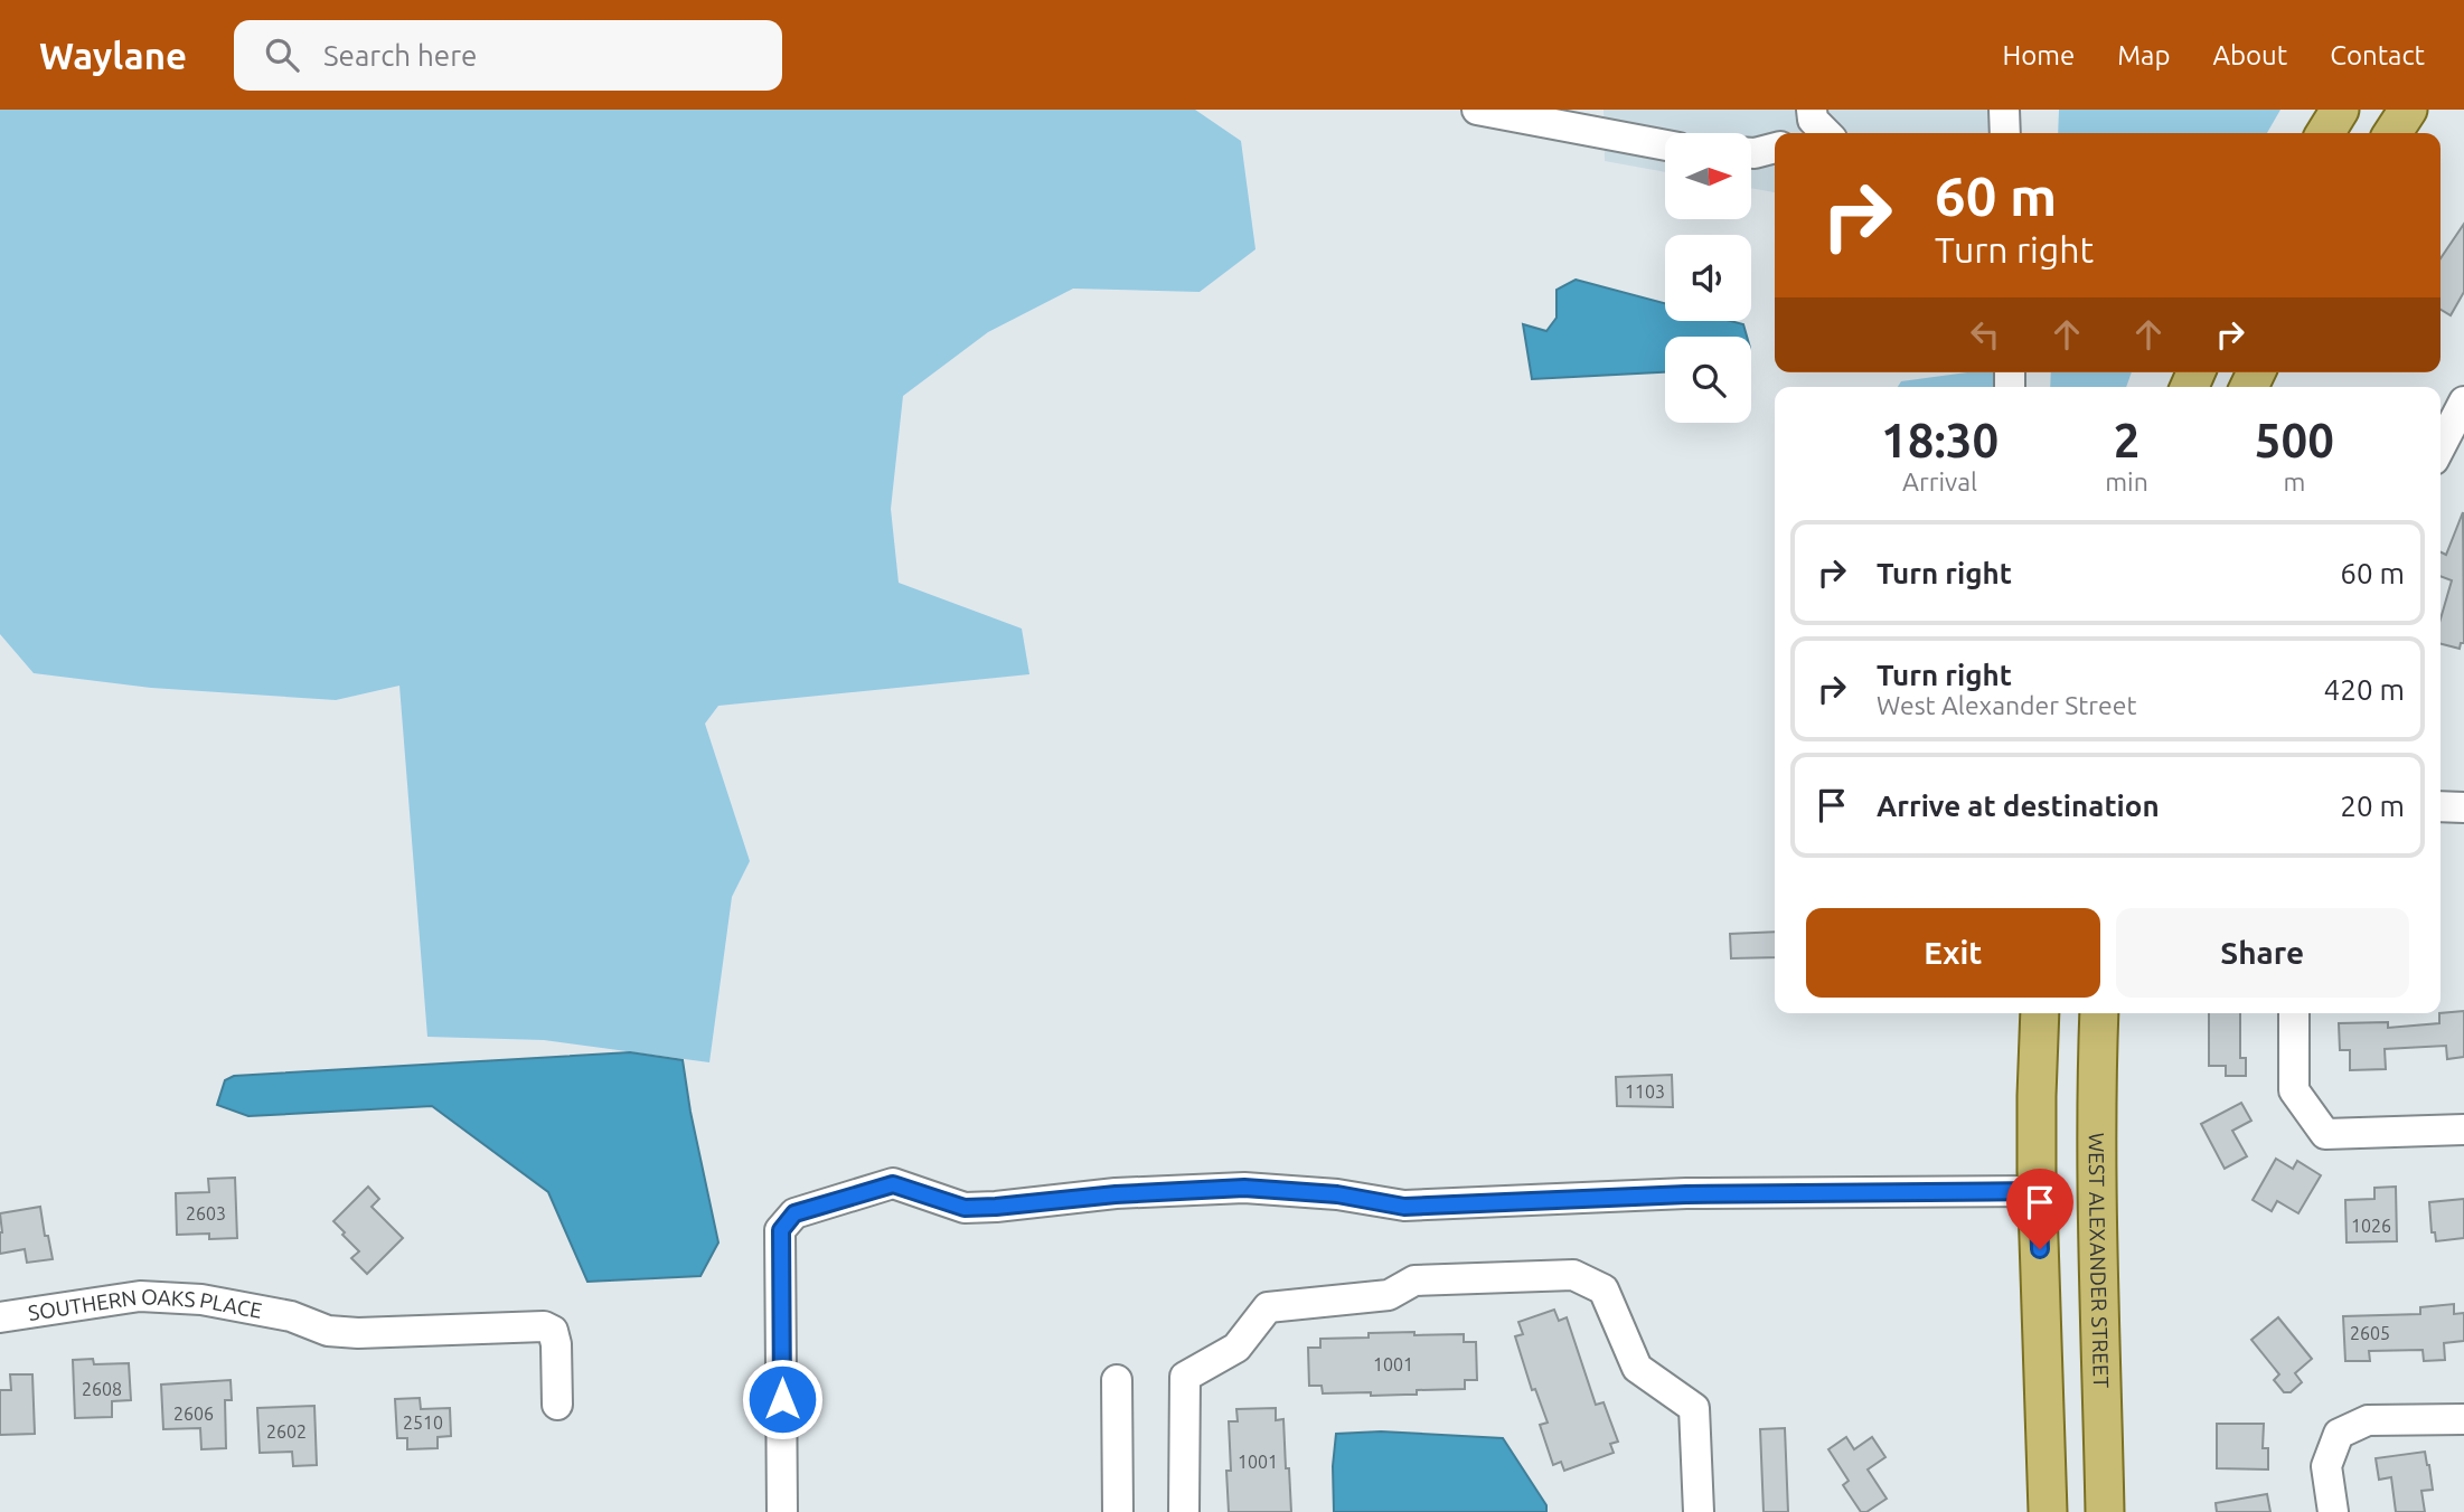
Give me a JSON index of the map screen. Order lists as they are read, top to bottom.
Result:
{
  "streets": {
    "main road": ["WEST ALEXANDER STREET"],
    "street": ["SOUTHERN OAKS PLACE"]
  },
  "house_numbers": [
    "1103",
    "2603",
    "1026",
    "2605",
    "1001",
    "2608",
    "2606",
    "2510",
    "2602",
    "1001"
  ],
  "north": "right",
  "page": {
    "header": "Waylane",
    "search": "Search here",
    "nav": [
      "Home",
      "Map",
      "About",
      "Contact"
    ],
    "turn": ["60 m", "Turn right"],
    "eta": [
      "18:30",
      "Arrival",
      "2",
      "min",
      "500",
      "m"
    ],
    "list": [
      {
        "name": "Turn right",
        "value": "60 m"
      },
      {
        "name": "Turn right",
        "note": "West Alexander Street",
        "value": "420 m"
      },
      {
        "name": "Arrive at destination",
        "value": "20 m"
      }
    ],
    "buttons": ["Exit", "Share"]
  }
}
